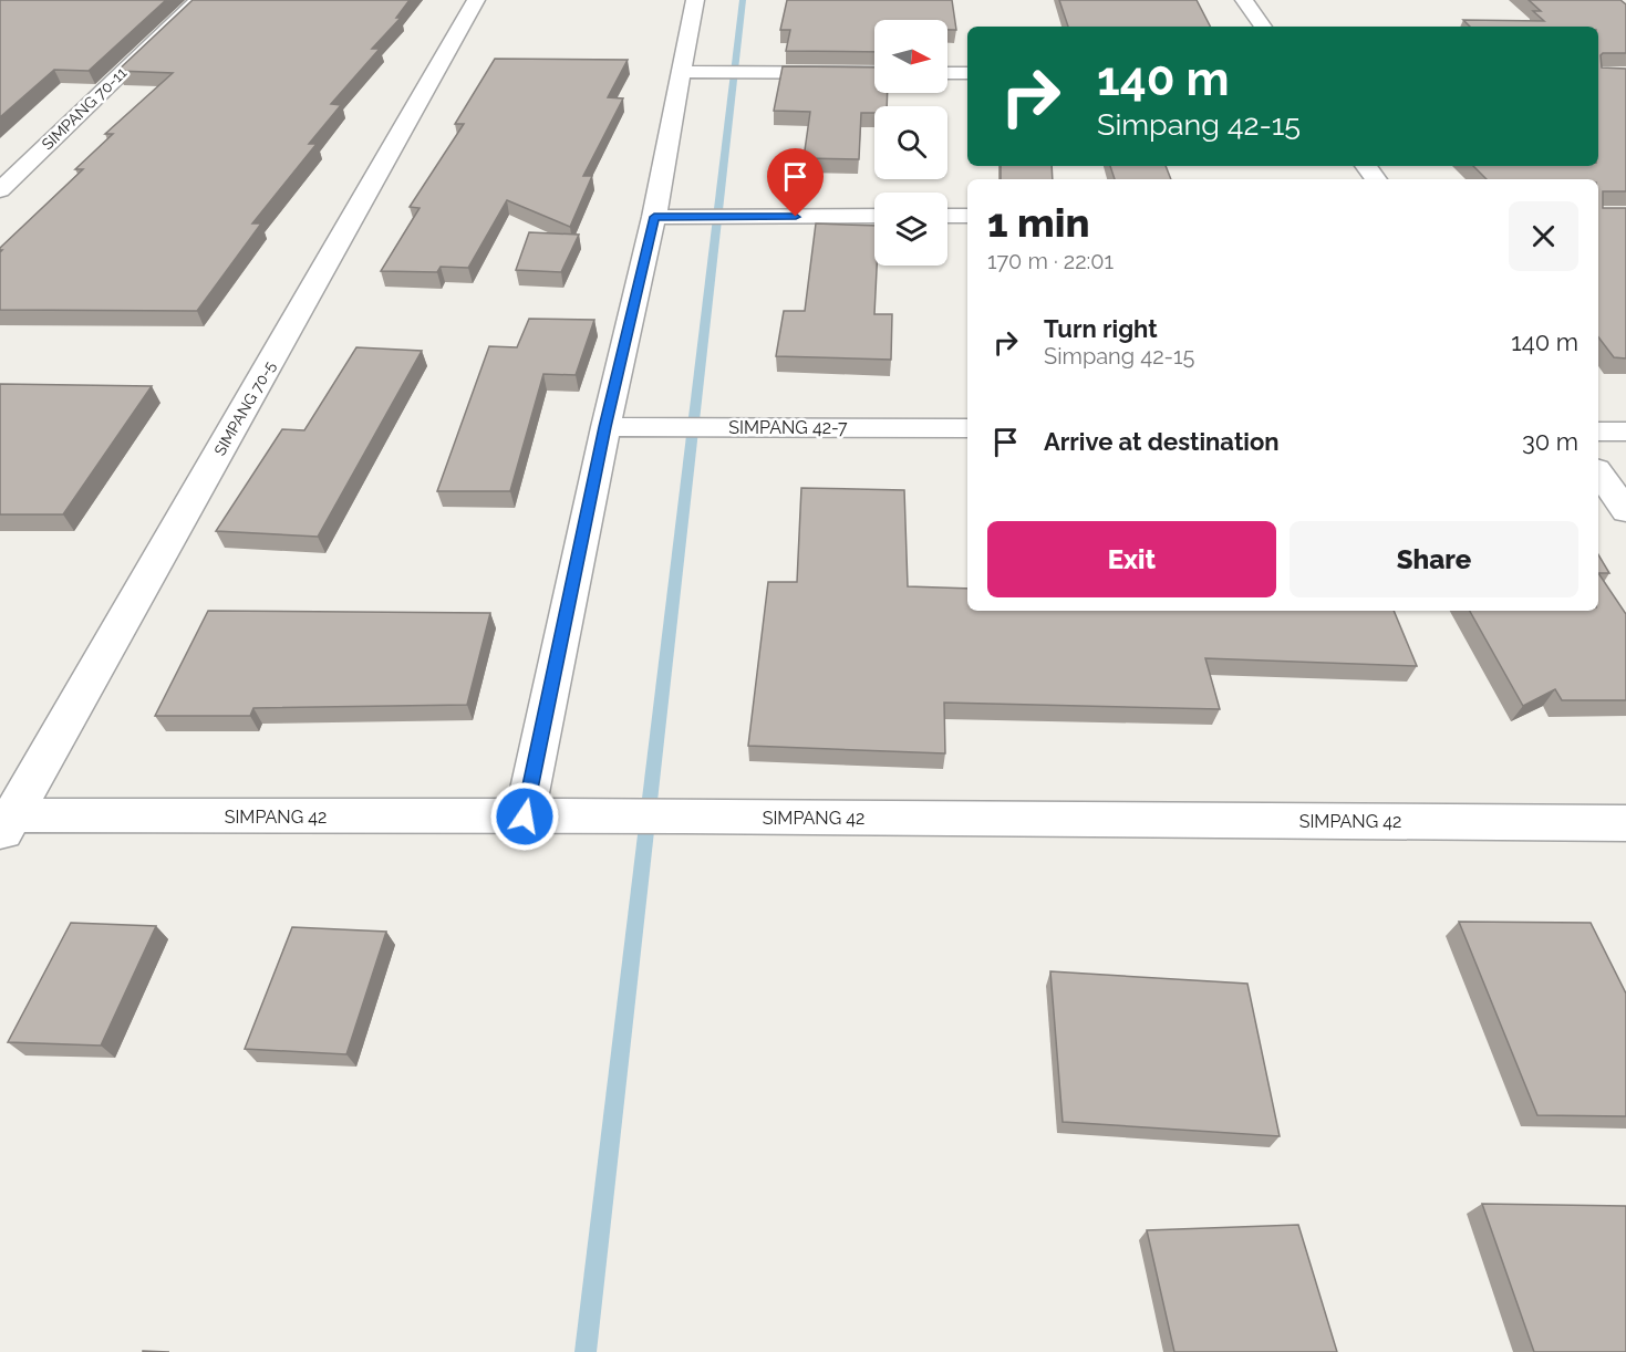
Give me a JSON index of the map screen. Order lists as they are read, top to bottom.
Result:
{
  "streets": {
    "street": [
      "SIMPANG 70-11",
      "SIMPANG 70-5",
      "SIMPANG 42-7",
      "SIMPANG 42"
    ]
  },
  "crossings": [
    ["SIMPANG 70-5", "SIMPANG 42"]
  ],
  "north": "right",
  "page": {
    "turn": ["140 m", "Simpang 42-15"],
    "heading": ["1 min", "170 m · 22:01"],
    "list": [
      {
        "name": "Turn right",
        "note": "Simpang 42-15",
        "value": "140 m"
      },
      {
        "name": "Arrive at destination",
        "value": "30 m"
      }
    ],
    "buttons": ["Exit", "Share"]
  }
}
